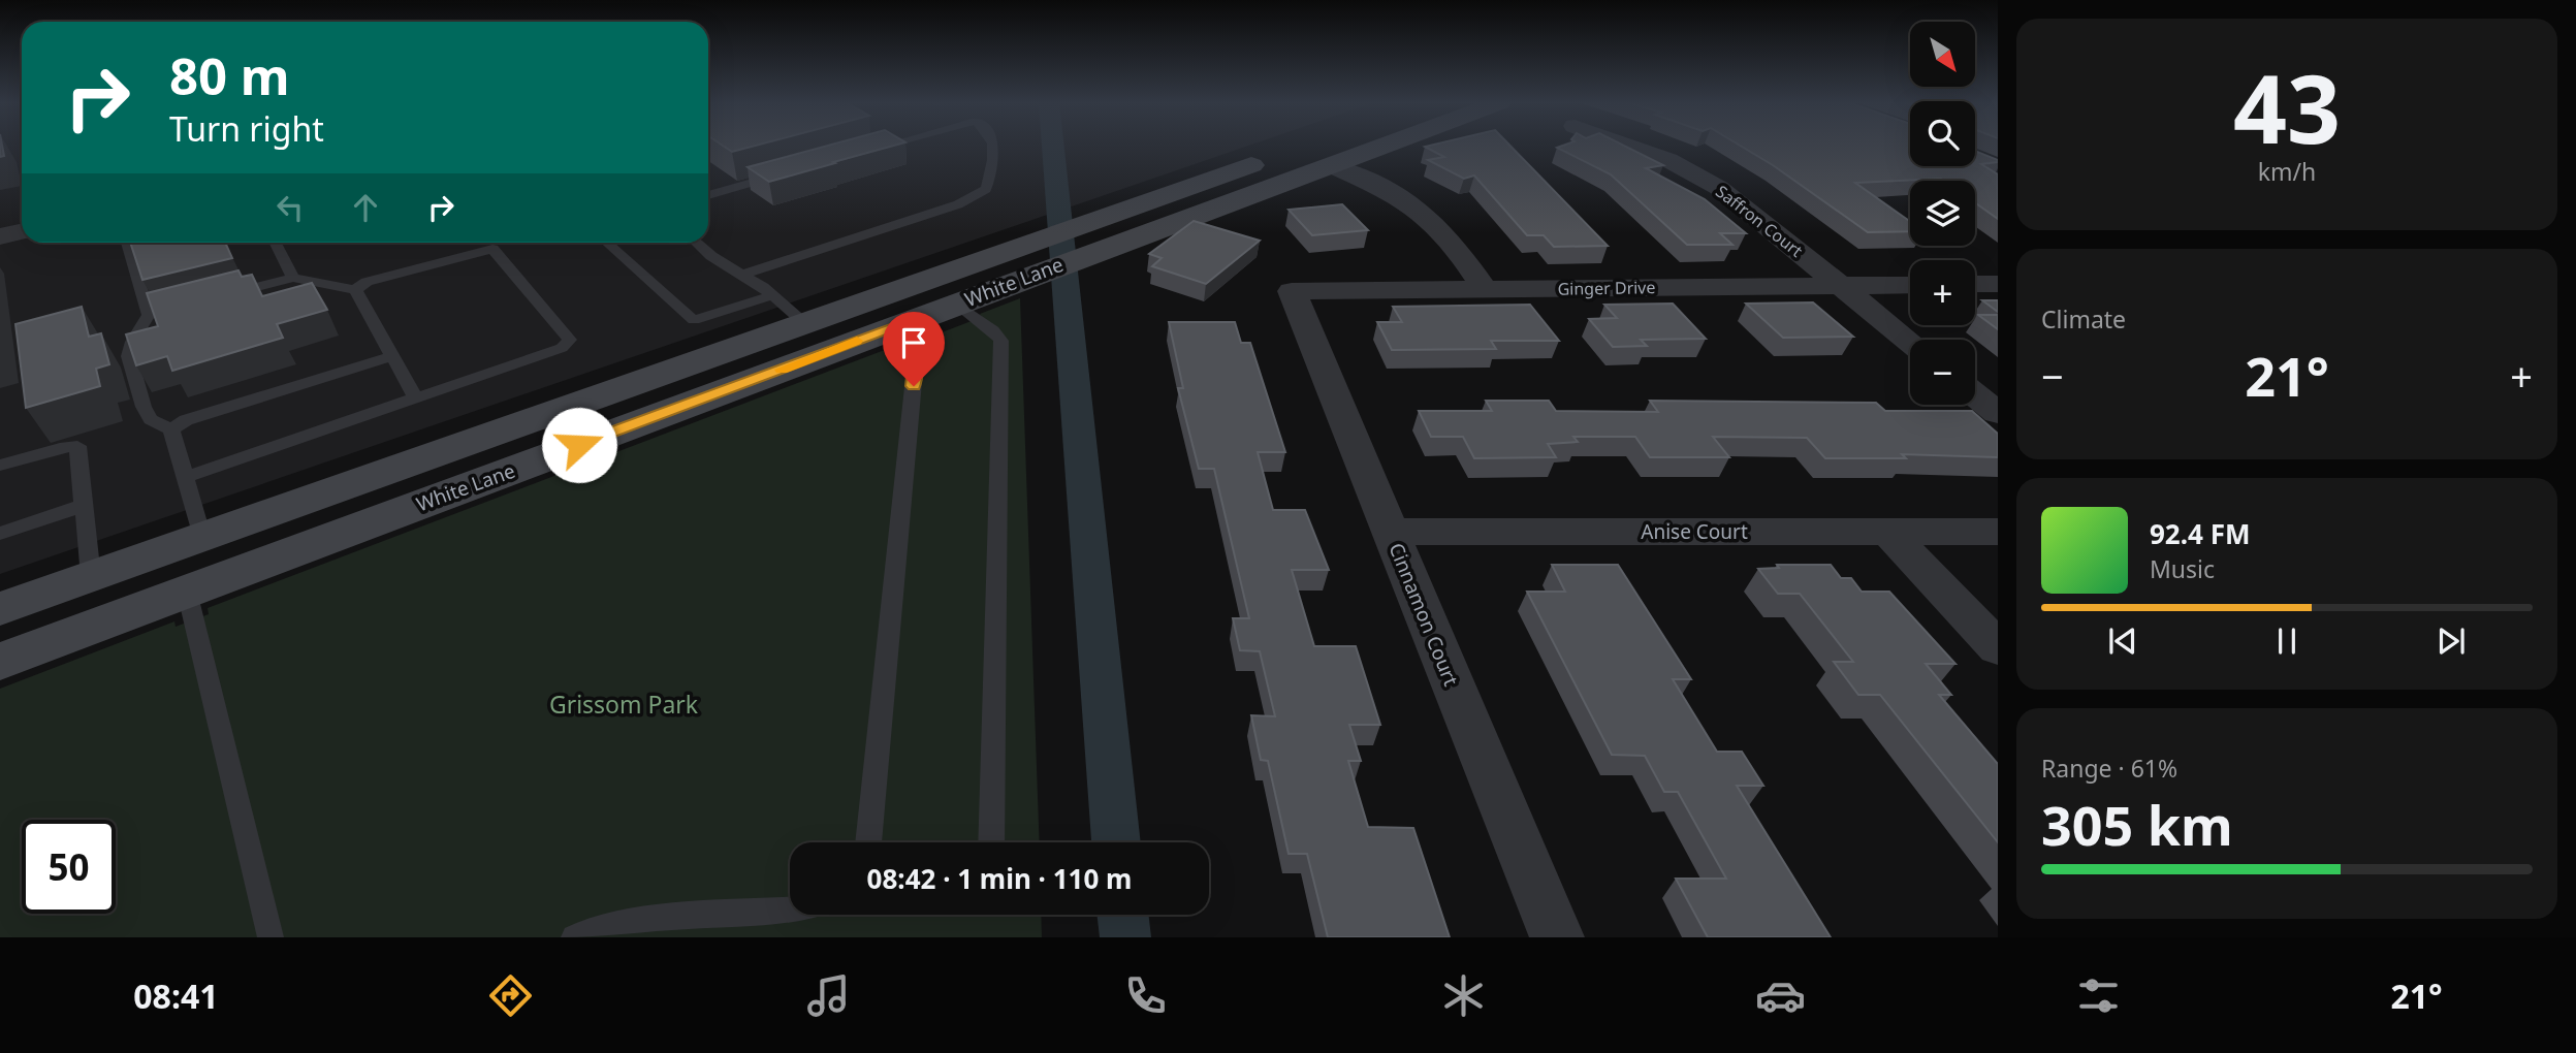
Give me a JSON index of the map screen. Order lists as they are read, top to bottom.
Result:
{
  "streets": {
    "main road": ["White Lane"],
    "street": [
      "Saffron Court",
      "Ginger Drive",
      "Anise Court",
      "Cinnamon Court"
    ]
  },
  "crossings": [
    ["Saffron Court", "Ginger Drive"],
    ["Ginger Drive", "Cinnamon Court"],
    ["Anise Court", "Cinnamon Court"]
  ],
  "parks": ["Grissom Park"],
  "north": "bottom right",
  "page": {
    "tile": [
      ["43", "km/h"],
      "Climate",
      ["Range · 61%", "305 km"]
    ],
    "map_buttons": ["+", "−"],
    "turn": ["80 m", "Turn right"],
    "heat": ["−", "21°", "+"],
    "song": ["92.4 FM", "Music"],
    "limit": "50",
    "trip": "08:42 · 1 min · 110 m",
    "tabs": ["08:41", "21°"]
  }
}
